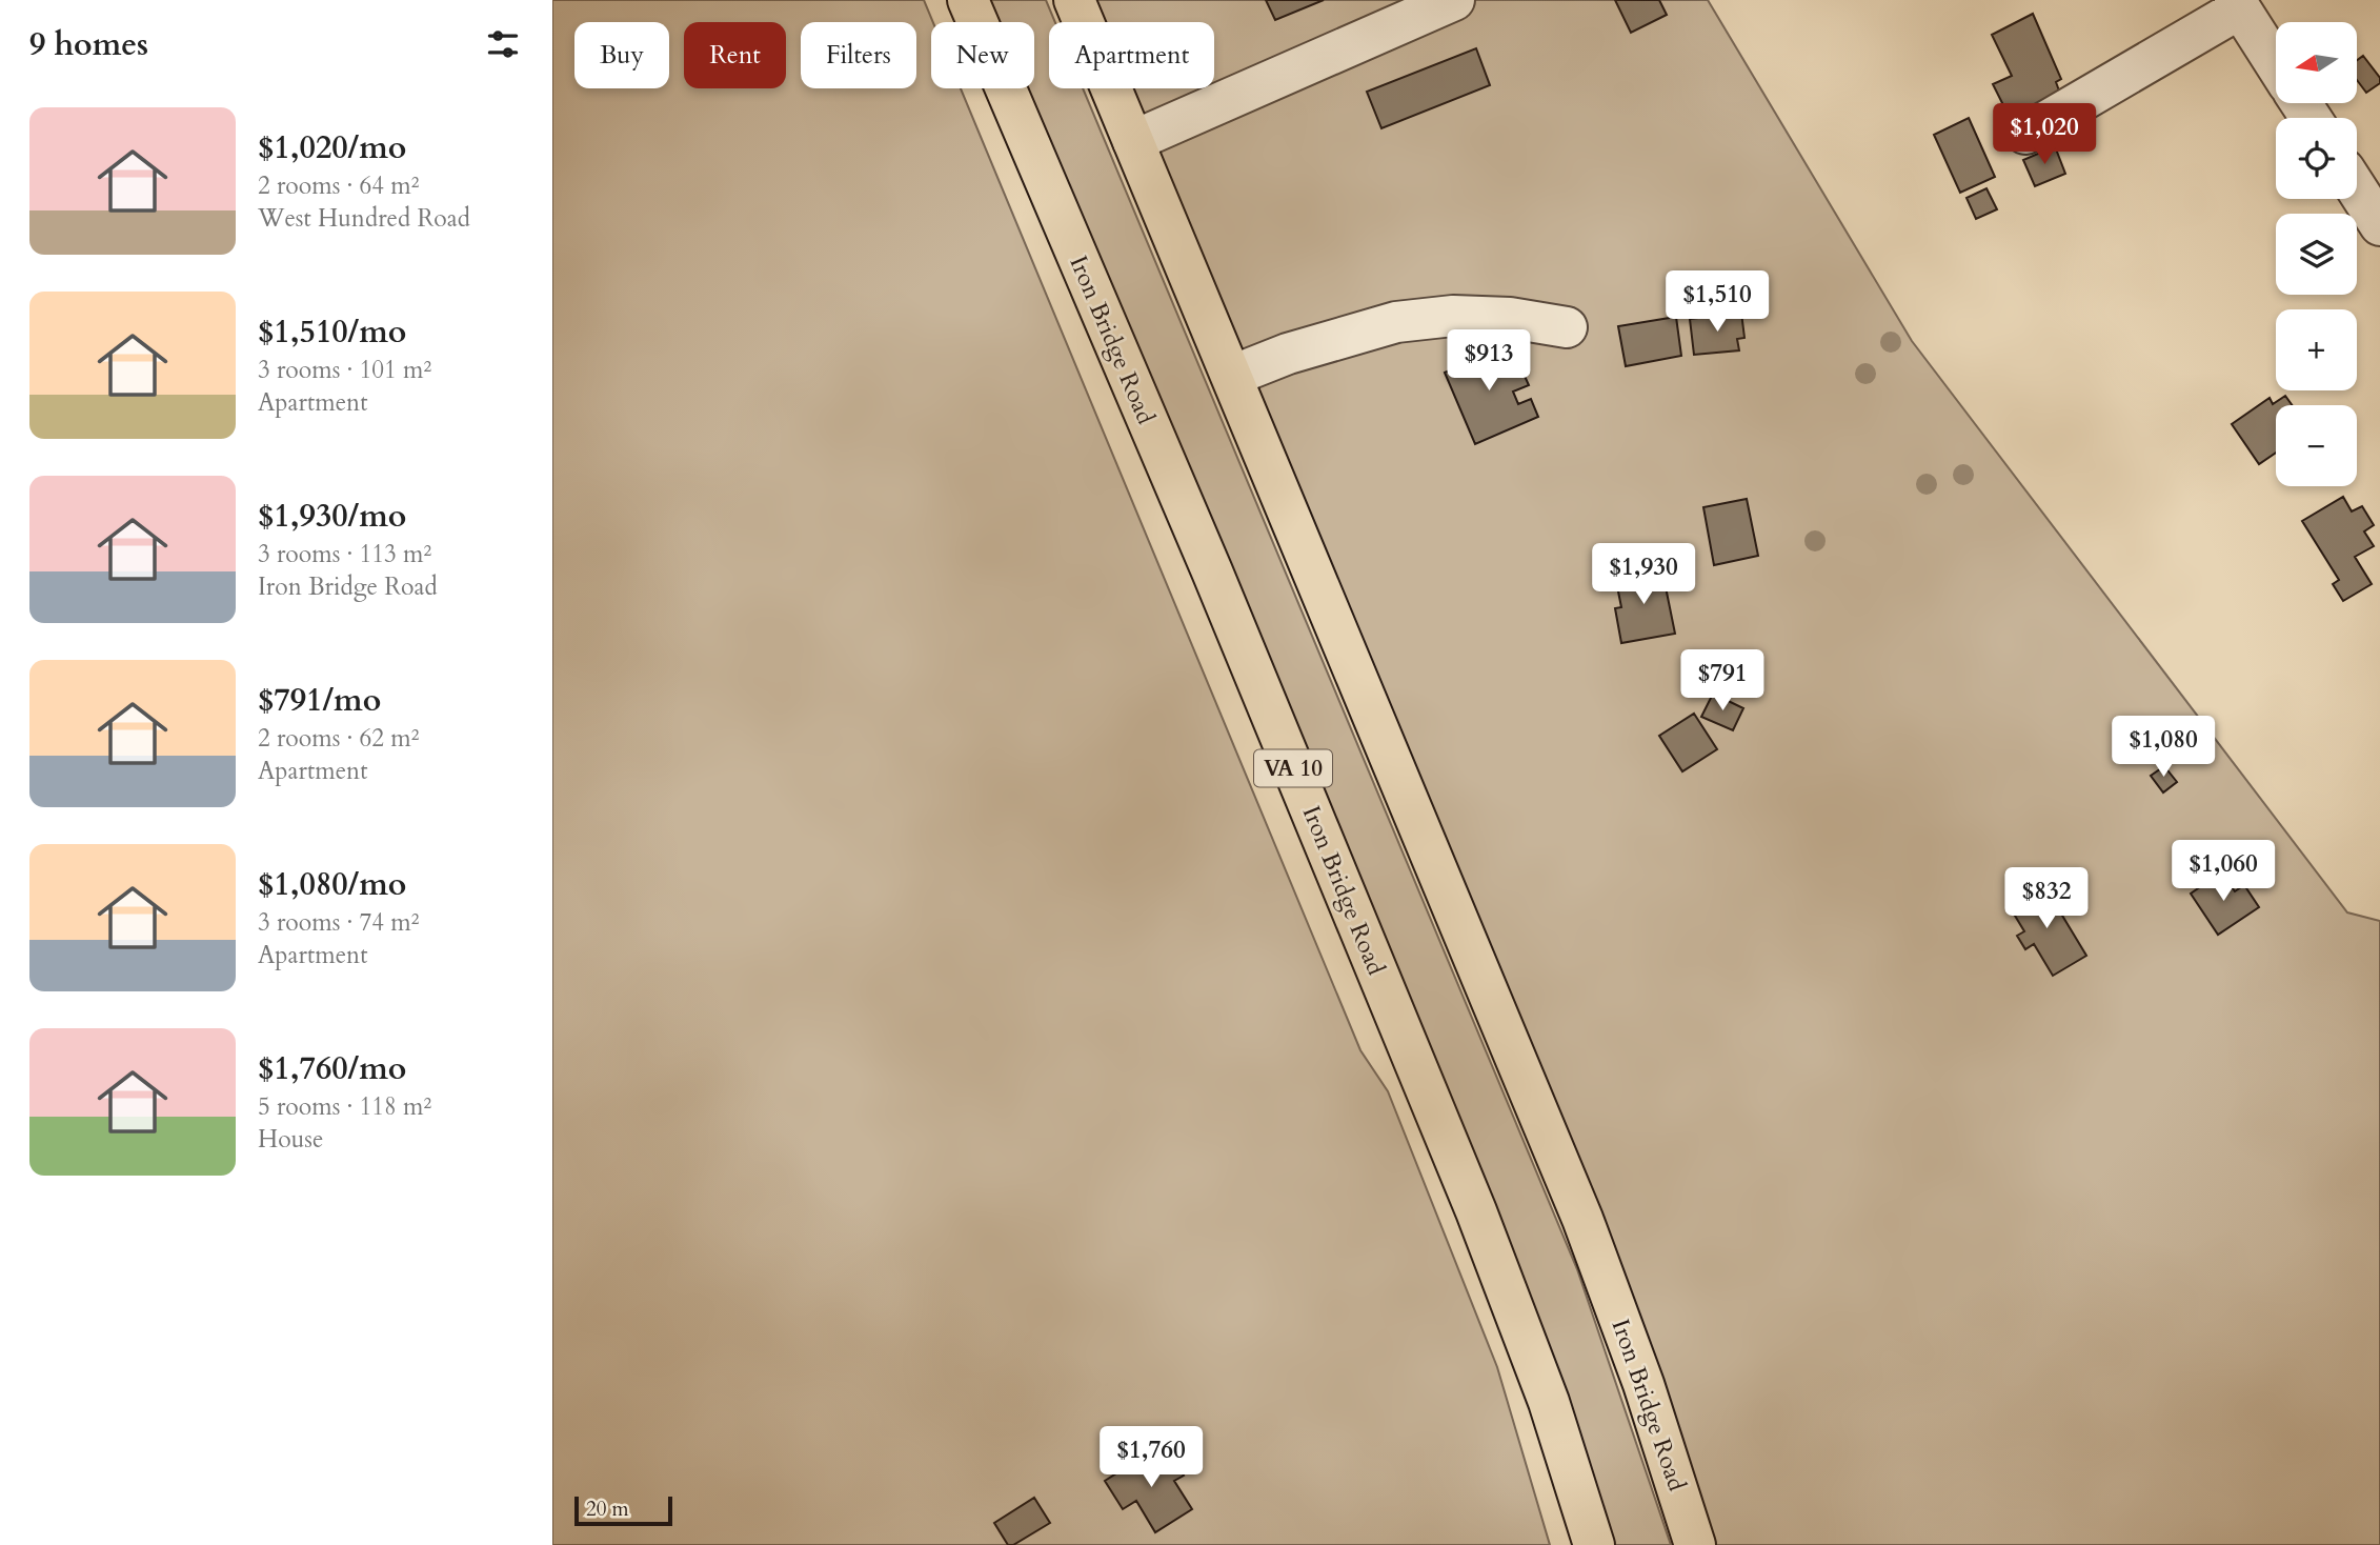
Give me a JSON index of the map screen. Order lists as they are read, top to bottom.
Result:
{
  "streets": {
    "main road": ["Iron Bridge Road", "VA 10"]
  },
  "scale_bar": "20 m",
  "north": "left",
  "page": {
    "heading": "9 homes",
    "map_buttons": ["+", "−"],
    "chip": [
      "Buy",
      "Rent",
      "Filters",
      "New",
      "Apartment"
    ],
    "list": [
      {
        "name": "$1,020/mo",
        "note": "2 rooms · 64 m² · West Hundred Road"
      },
      {
        "name": "$1,510/mo",
        "note": "3 rooms · 101 m² · Apartment"
      },
      {
        "name": "$1,930/mo",
        "note": "3 rooms · 113 m² · Iron Bridge Road"
      },
      {
        "name": "$791/mo",
        "note": "2 rooms · 62 m² · Apartment"
      },
      {
        "name": "$1,080/mo",
        "note": "3 rooms · 74 m² · Apartment"
      },
      {
        "name": "$1,760/mo",
        "note": "5 rooms · 118 m² · House"
      }
    ],
    "price": [
      "$1,020",
      "$1,510",
      "$913",
      "$1,930",
      "$791",
      "$1,080",
      "$1,060",
      "$832",
      "$1,760"
    ],
    "scale": "20 m"
  }
}
